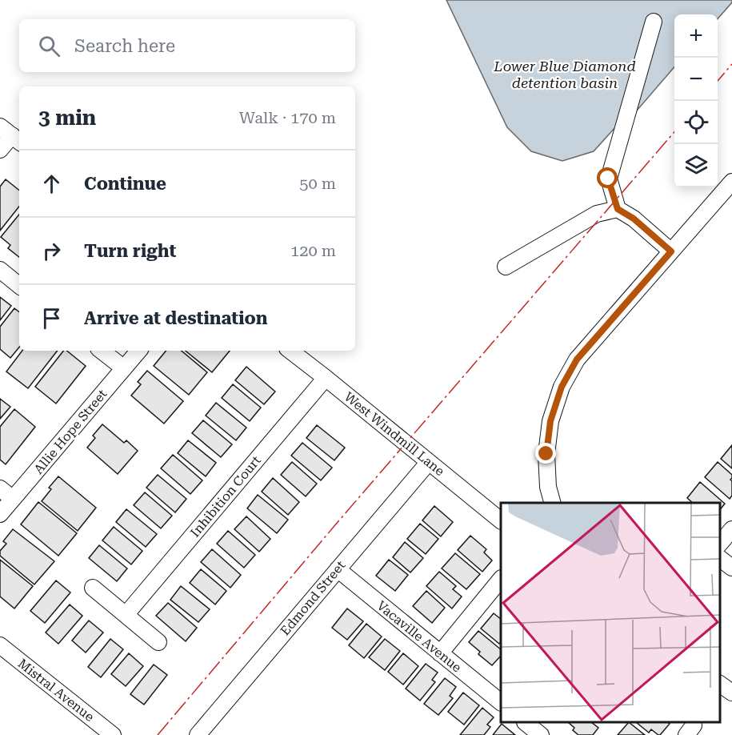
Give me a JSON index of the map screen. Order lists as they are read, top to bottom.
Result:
{
  "streets": {
    "street": [
      "Allie Hope Street",
      "West Windmill Lane",
      "Inhibition Court",
      "Edmond Street",
      "Vacaville Avenue",
      "Mistral Avenue"
    ]
  },
  "crossings": [
    ["West Windmill Lane", "Inhibition Court"],
    ["West Windmill Lane", "Edmond Street"],
    ["Edmond Street", "Vacaville Avenue"]
  ],
  "water": ["Lower Blue Diamond detention basin"],
  "page": {
    "map_buttons": ["+", "−"],
    "search": "Search here",
    "heading": ["3 min", "Walk · 170 m"],
    "list": [
      ["Continue", "50 m"],
      ["Turn right", "120 m"],
      "Arrive at destination"
    ]
  }
}
